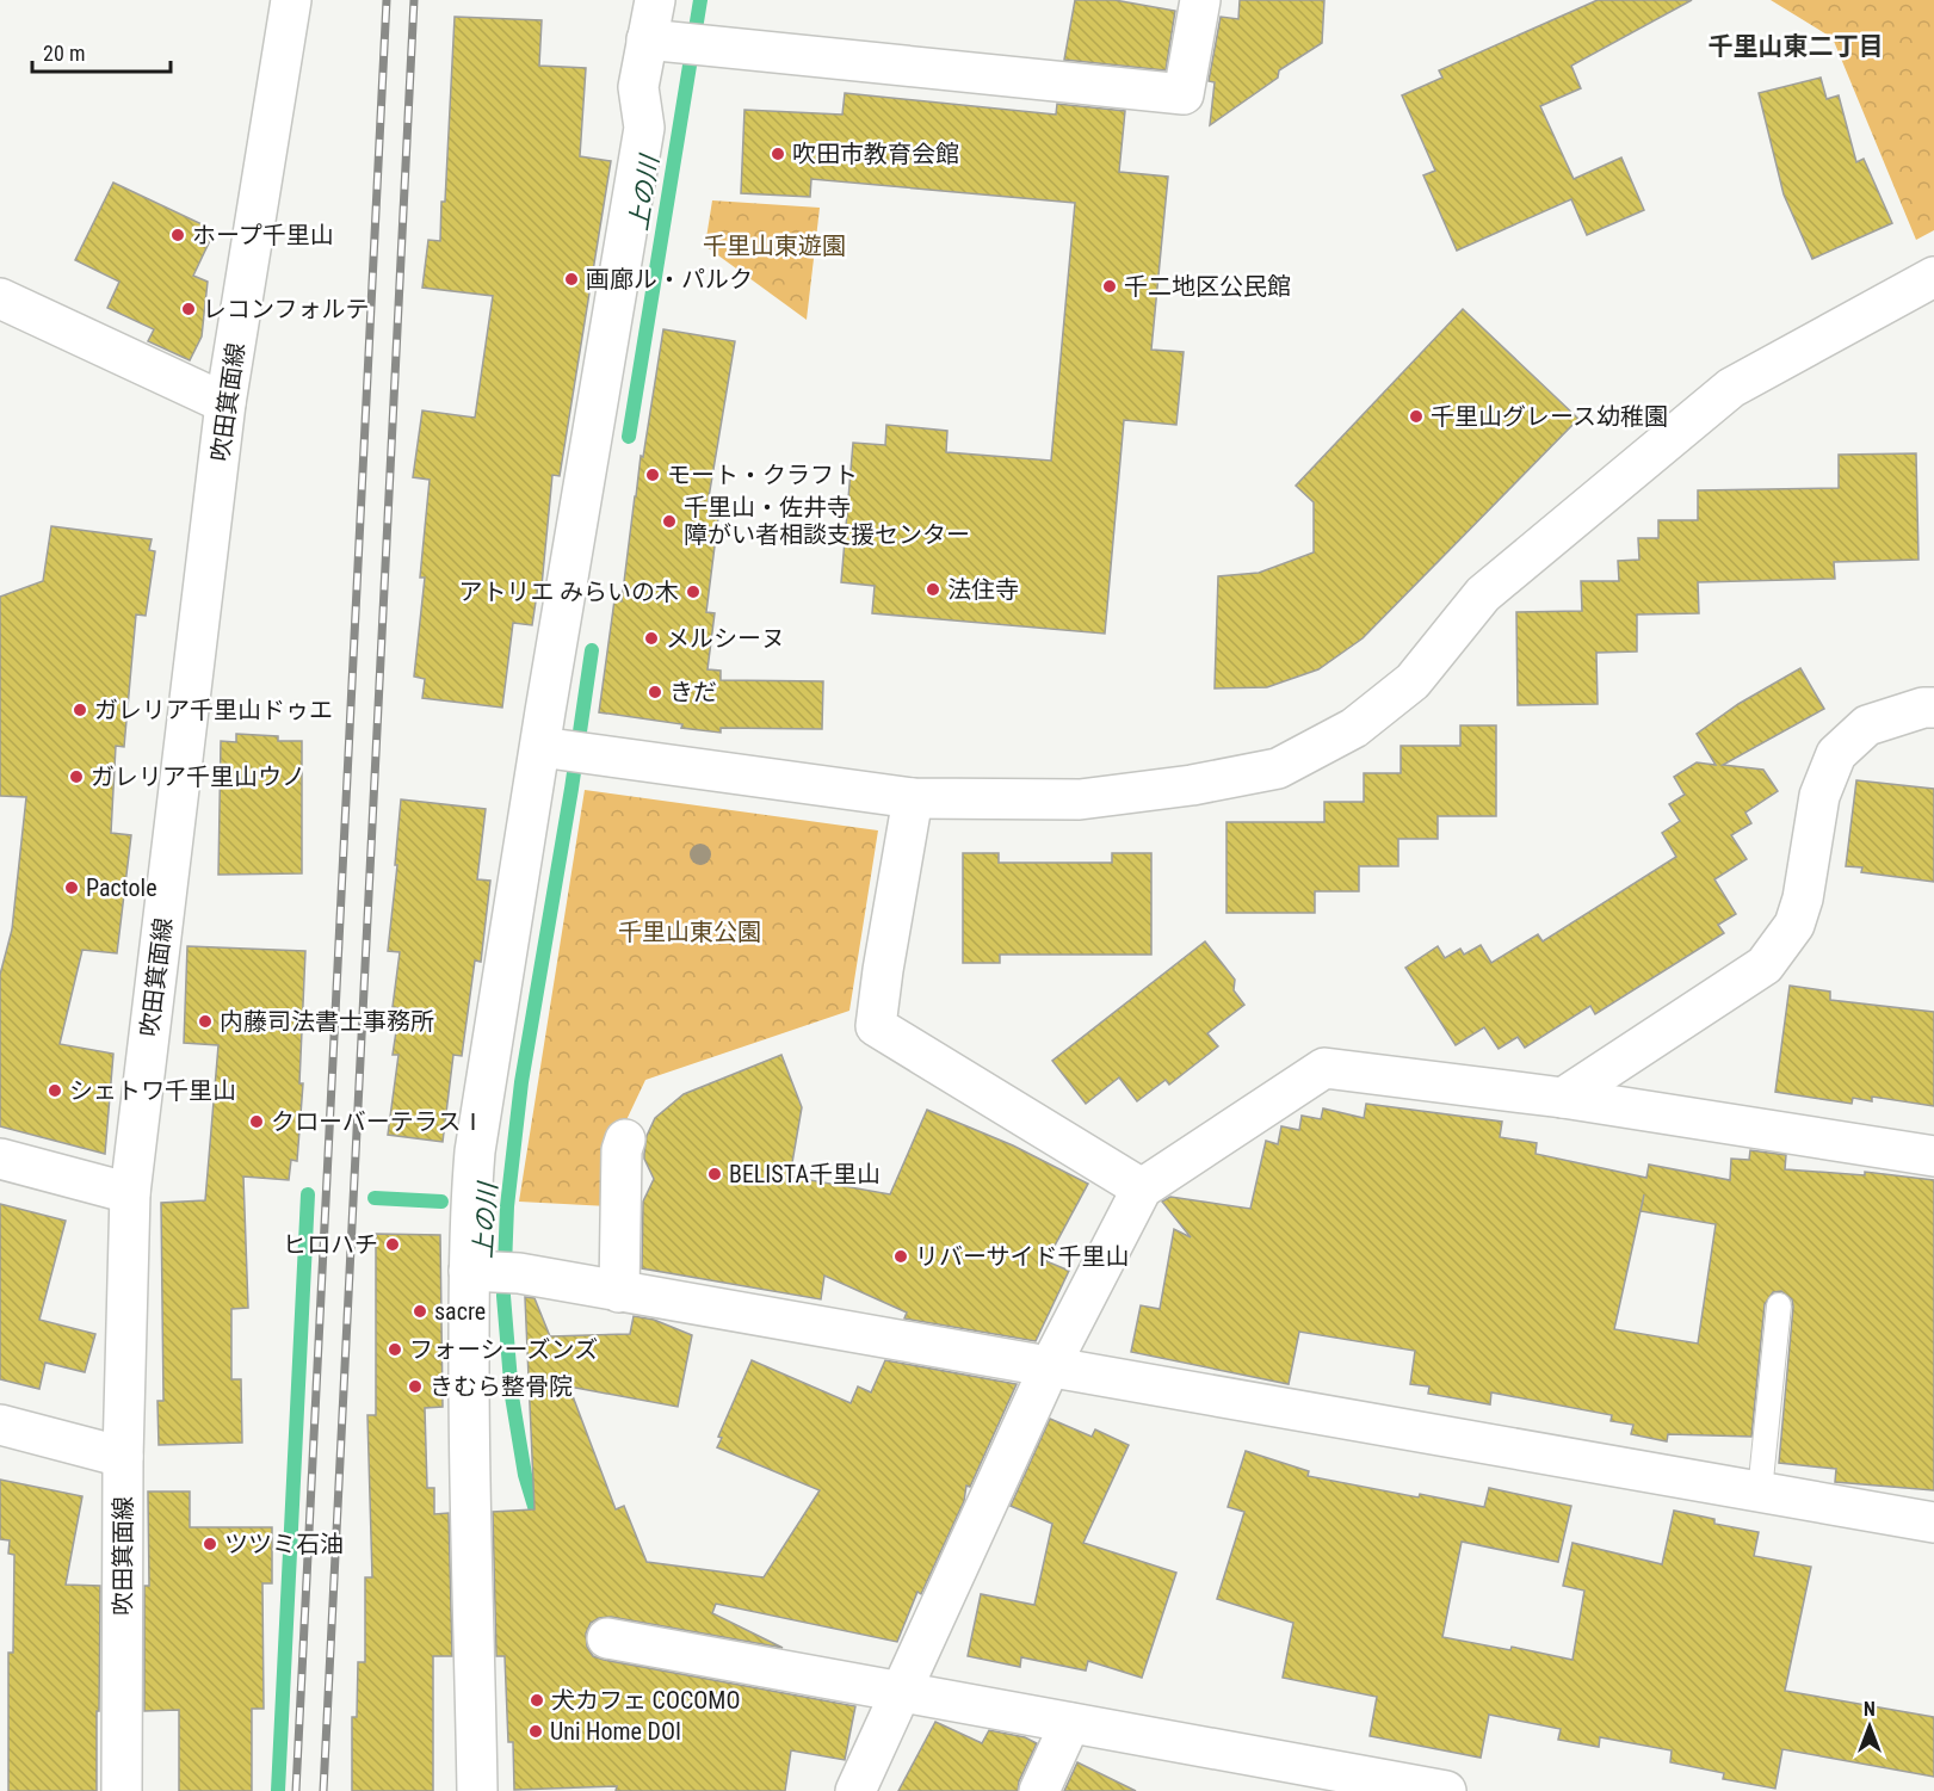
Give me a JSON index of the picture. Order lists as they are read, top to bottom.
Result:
{
  "streets": {
    "street": ["吹田箕面線"]
  },
  "districts": ["千里山東二丁目"],
  "water": ["上の川"],
  "parks": ["千里山東遊園", "千里山東公園"],
  "places": [
    "吹田市教育会館",
    "ホープ千里山",
    "画廊ル・パルク",
    "千二地区公民館",
    "レコンフォルテ",
    "千里山グレース幼稚園",
    "モート・クラフト",
    "千里山・佐井寺 障がい者相談支援センター",
    "法住寺",
    "アトリエ みらいの木",
    "メルシーヌ",
    "きだ",
    "ガレリア千里山ドゥエ",
    "ガレリア千里山ウノ",
    "Pactole",
    "内藤司法書士事務所",
    "シェトワ千里山",
    "クローバーテラスⅠ",
    "BELISTA千里山",
    "ヒロハチ",
    "リバーサイド千里山",
    "sacre",
    "フォーシーズンズ",
    "きむら整骨院",
    "ツツミ石油",
    "犬カフェ COCOMO",
    "Uni Home DOI"
  ],
  "scale_bar": "20 m",
  "north": "top"
}
